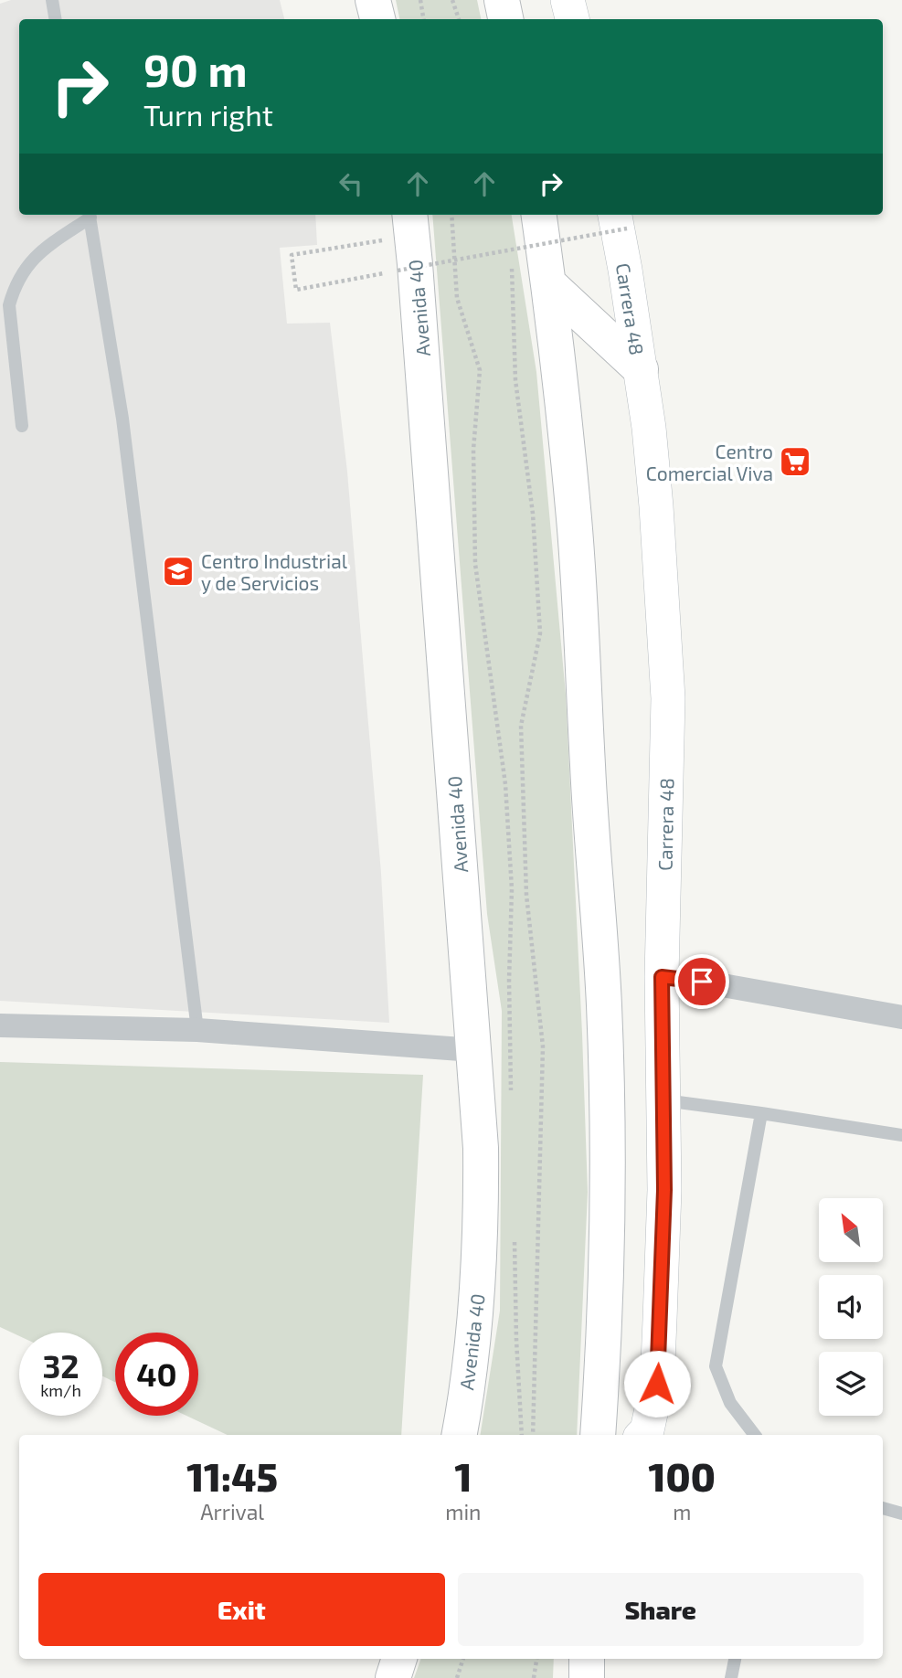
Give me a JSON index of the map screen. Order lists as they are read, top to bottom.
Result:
{
  "streets": {
    "highway": ["Avenida 40"],
    "street": ["Carrera 48"]
  },
  "places": {
    "supermarket": ["Centro Comercial Viva"],
    "school or university": ["Centro Industrial y de Servicios"]
  },
  "north": "top left",
  "page": {
    "turn": ["90 m", "Turn right"],
    "speed": "32 km/h",
    "limit": "40",
    "eta": [
      "11:45",
      "Arrival",
      "1",
      "min",
      "100",
      "m"
    ],
    "buttons": ["Exit", "Share"]
  }
}
